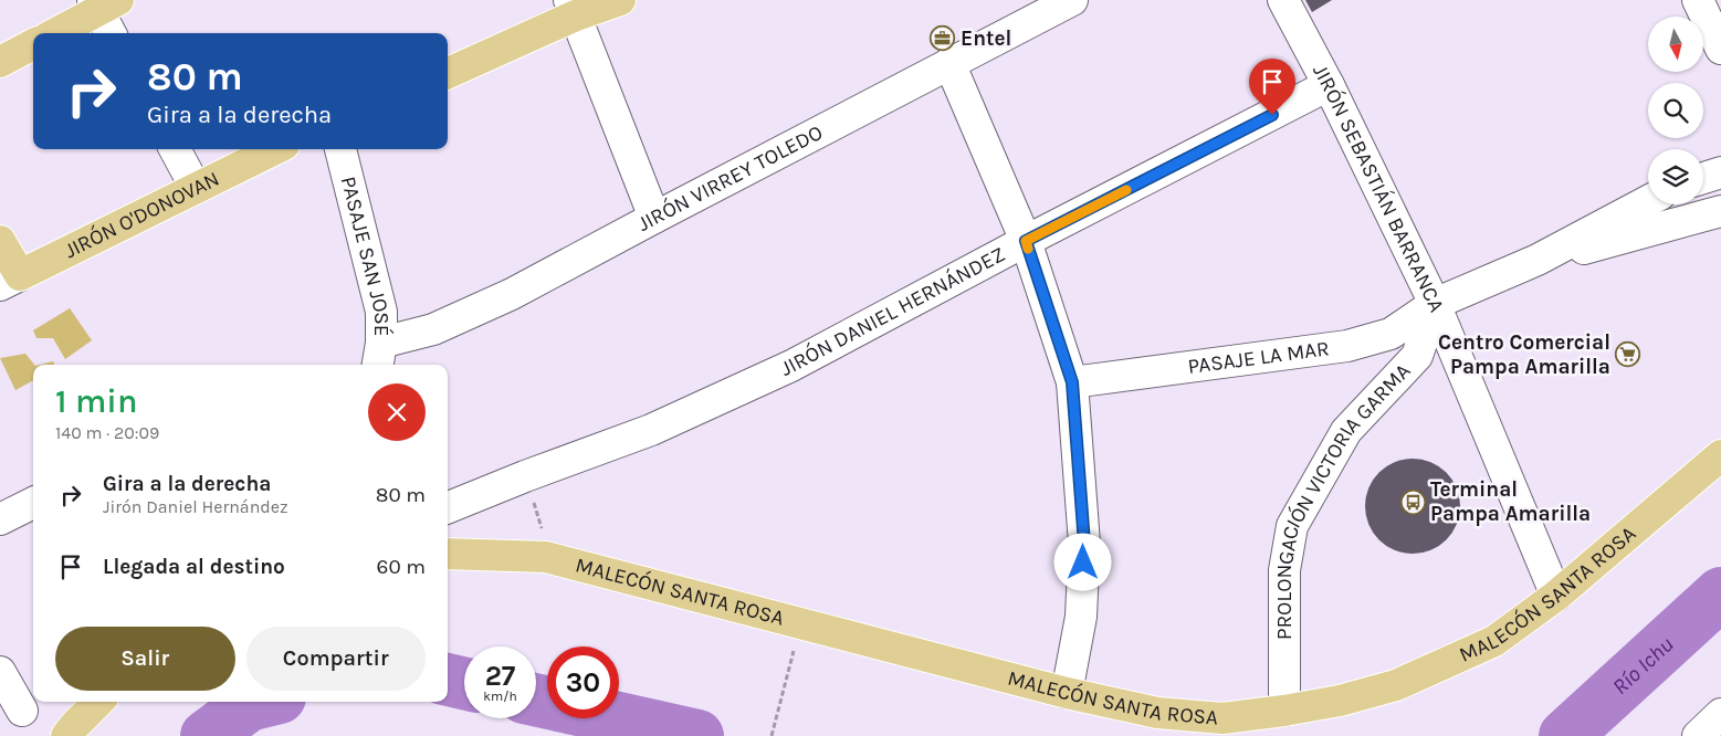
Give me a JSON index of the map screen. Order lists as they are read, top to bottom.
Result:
{
  "streets": {
    "main road": ["JIRÓN O'DONOVAN", "MALECÓN SANTA ROSA"],
    "street": [
      "JIRÓN VIRREY TOLEDO",
      "JIRÓN SEBASTIÁN BARRANCA",
      "PASAJE SAN JOSÉ",
      "JIRÓN DANIEL HERNÁNDEZ",
      "PASAJE LA MAR",
      "PROLONGACIÓN VICTORIA GARMA"
    ]
  },
  "crossings": [
    ["JIRÓN VIRREY TOLEDO", "PASAJE SAN JOSÉ"],
    ["JIRÓN SEBASTIÁN BARRANCA", "JIRÓN DANIEL HERNÁNDEZ"],
    ["JIRÓN SEBASTIÁN BARRANCA", "PASAJE LA MAR"],
    ["JIRÓN SEBASTIÁN BARRANCA", "PROLONGACIÓN VICTORIA GARMA"],
    ["JIRÓN SEBASTIÁN BARRANCA", "MALECÓN SANTA ROSA"],
    ["PASAJE LA MAR", "PROLONGACIÓN VICTORIA GARMA"],
    ["PROLONGACIÓN VICTORIA GARMA", "MALECÓN SANTA ROSA"]
  ],
  "water": ["Río Ichu"],
  "places": {
    "office": ["Entel"],
    "supermarket": ["Centro Comercial Pampa Amarilla"],
    "bus stop": ["Terminal Pampa Amarilla"]
  },
  "north": "bottom",
  "page": {
    "turn": ["80 m", "Gira a la derecha"],
    "heading": ["1 min", "140 m · 20:09"],
    "list": [
      {
        "name": "Gira a la derecha",
        "note": "Jirón Daniel Hernández",
        "value": "80 m"
      },
      {
        "name": "Llegada al destino",
        "value": "60 m"
      }
    ],
    "buttons": ["Salir", "Compartir"],
    "speed": "27 km/h",
    "limit": "30"
  }
}
